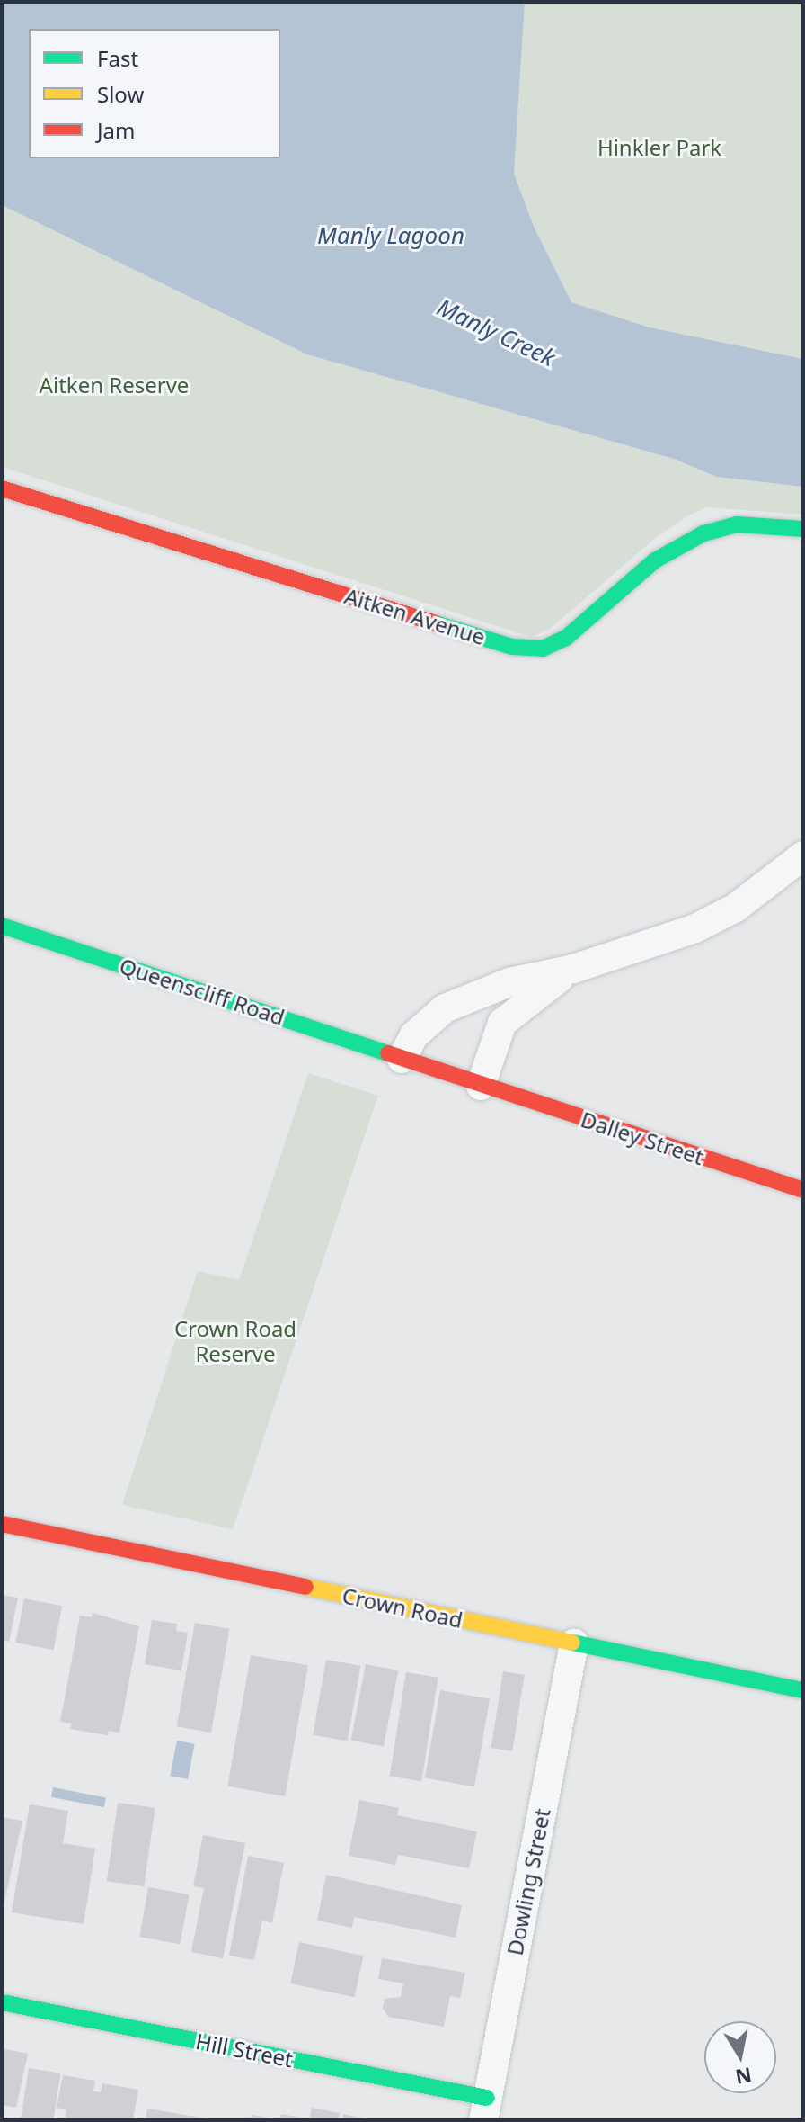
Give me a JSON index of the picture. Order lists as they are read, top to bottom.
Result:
{
  "streets": {
    "street": [
      "Aitken Avenue",
      "Queenscliff Road",
      "Dalley Street",
      "Crown Road",
      "Dowling Street",
      "Hill Street"
    ]
  },
  "crossings": [
    ["Queenscliff Road", "Dalley Street"],
    ["Crown Road", "Dowling Street"],
    ["Dowling Street", "Hill Street"]
  ],
  "water": ["Manly Lagoon", "Manly Creek"],
  "parks": ["Hinkler Park", "Aitken Reserve", "Crown Road Reserve"],
  "legend": ["Fast", "Slow", "Jam"],
  "north": "bottom"
}
